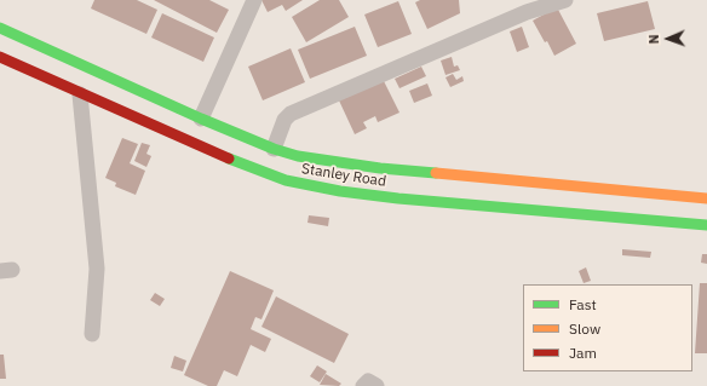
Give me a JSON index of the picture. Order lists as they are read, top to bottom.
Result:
{
  "streets": {
    "main road": ["Stanley Road"]
  },
  "legend": ["Fast", "Slow", "Jam"],
  "north": "left"
}
